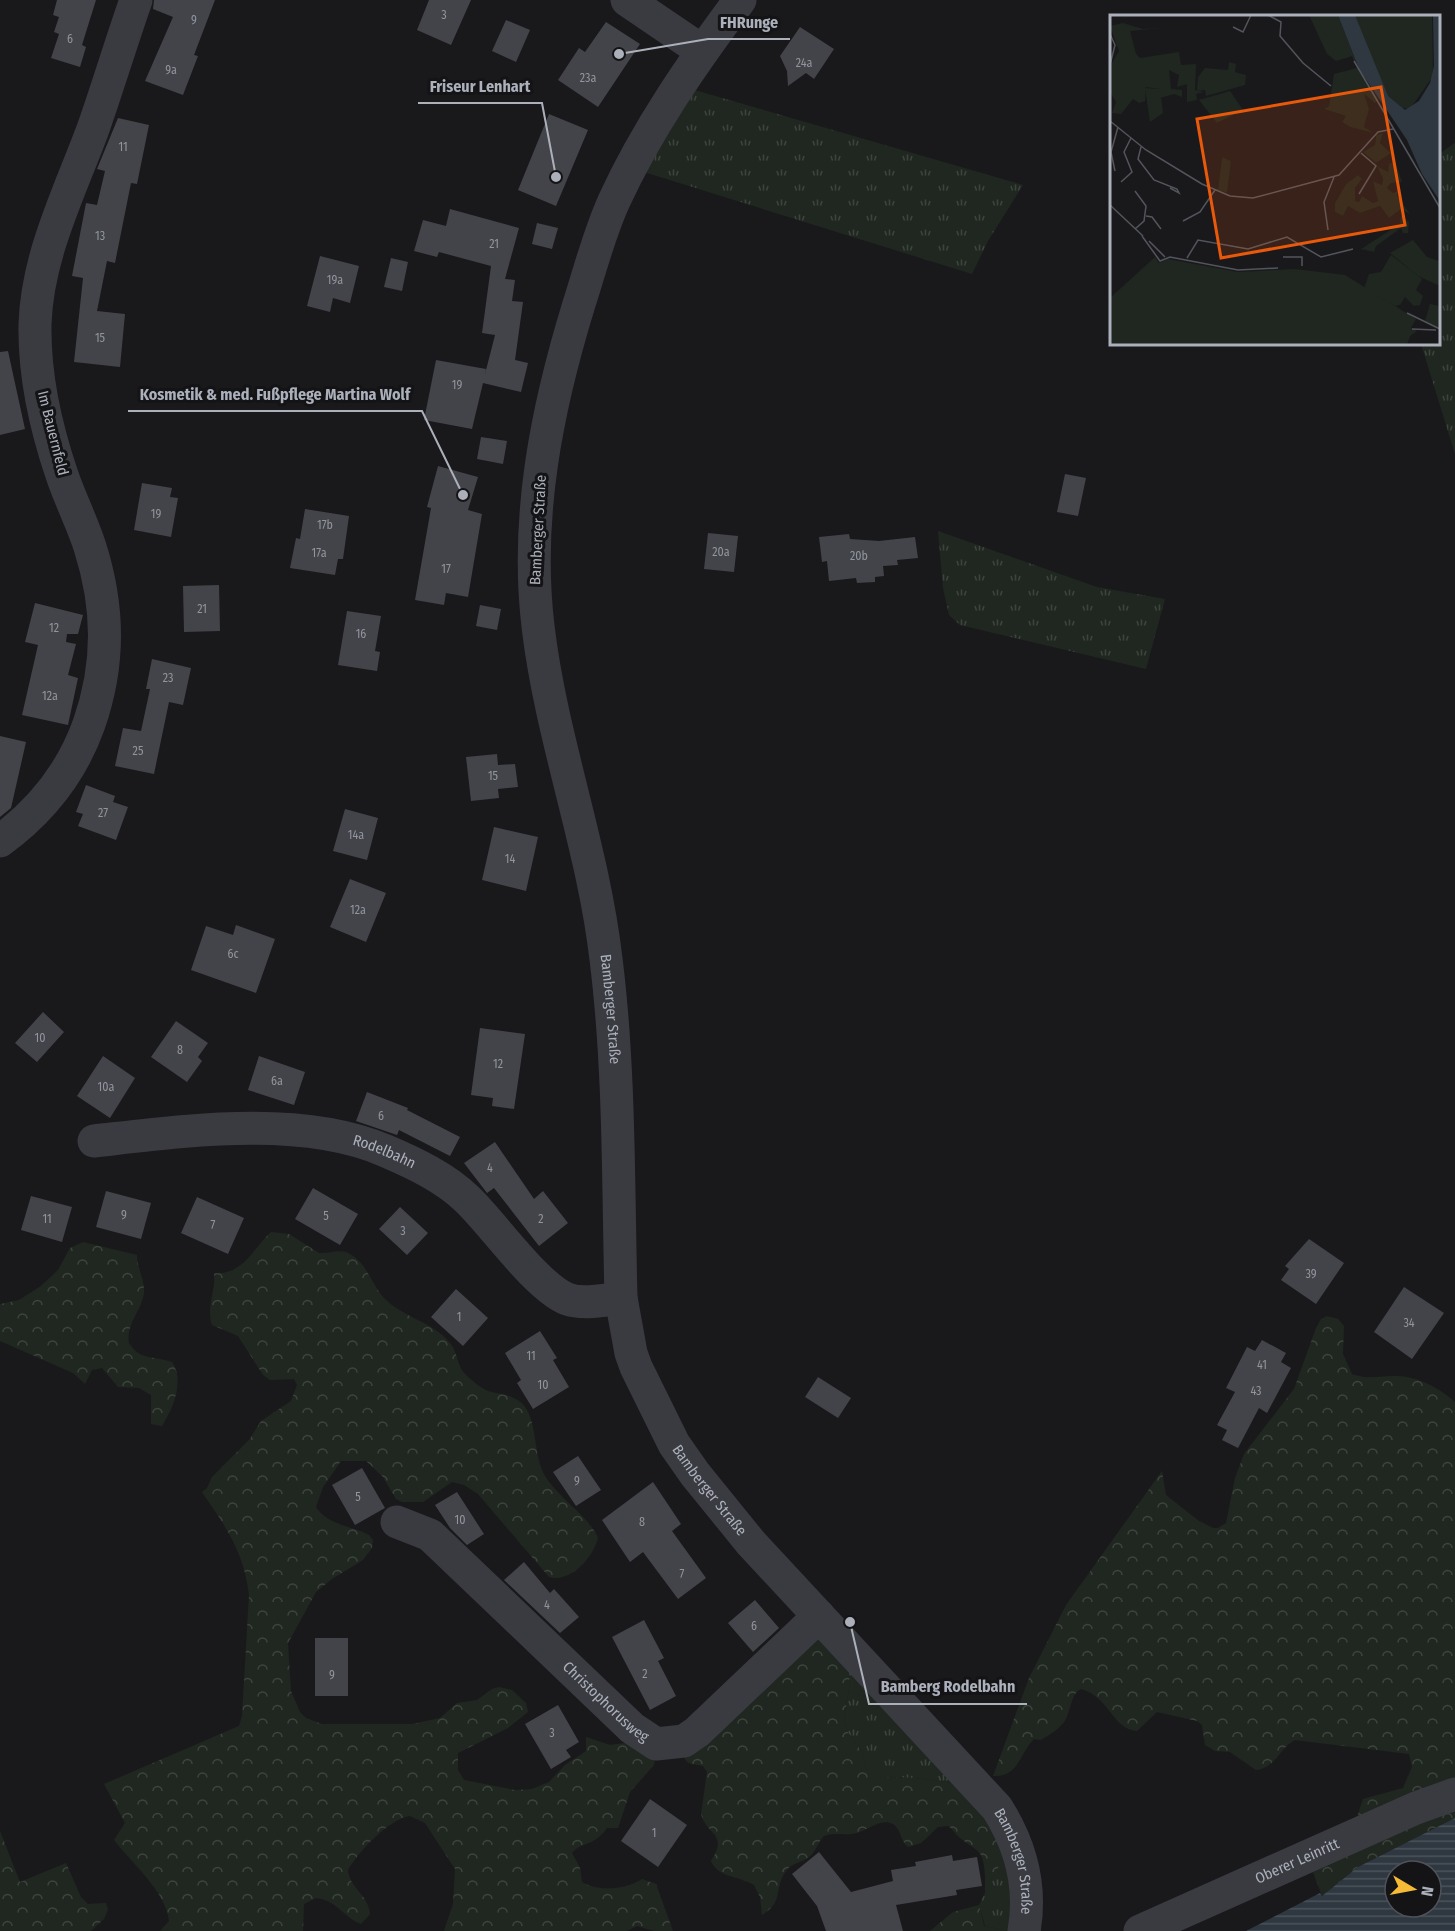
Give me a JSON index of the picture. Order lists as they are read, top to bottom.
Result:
{
  "streets": {
    "street": [
      "Im Bauernfeld",
      "Bamberger Straße",
      "Rodelbahn",
      "Christophorusweg",
      "Oberer Leinritt"
    ]
  },
  "crossings": [
    ["Bamberger Straße", "Rodelbahn"],
    ["Bamberger Straße", "Christophorusweg"]
  ],
  "places": [
    "FHRunge",
    "Friseur Lenhart",
    "Kosmetik & med. Fußpflege Martina Wolf",
    "Bamberg Rodelbahn"
  ],
  "house_numbers": [
    "3",
    "9",
    "6",
    "24a",
    "9a",
    "23a",
    "11",
    "13",
    "21",
    "19a",
    "15",
    "19",
    "19",
    "17b",
    "20a",
    "17a",
    "20b",
    "17",
    "21",
    "12",
    "16",
    "23",
    "12a",
    "25",
    "15",
    "27",
    "14a",
    "14",
    "12a",
    "6c",
    "10",
    "8",
    "12",
    "6a",
    "10a",
    "6",
    "4",
    "9",
    "5",
    "11",
    "2",
    "7",
    "3",
    "39",
    "1",
    "34",
    "11",
    "41",
    "10",
    "43",
    "9",
    "5",
    "10",
    "8",
    "7",
    "4",
    "6",
    "2",
    "9",
    "3",
    "1"
  ],
  "north": "right"
}
